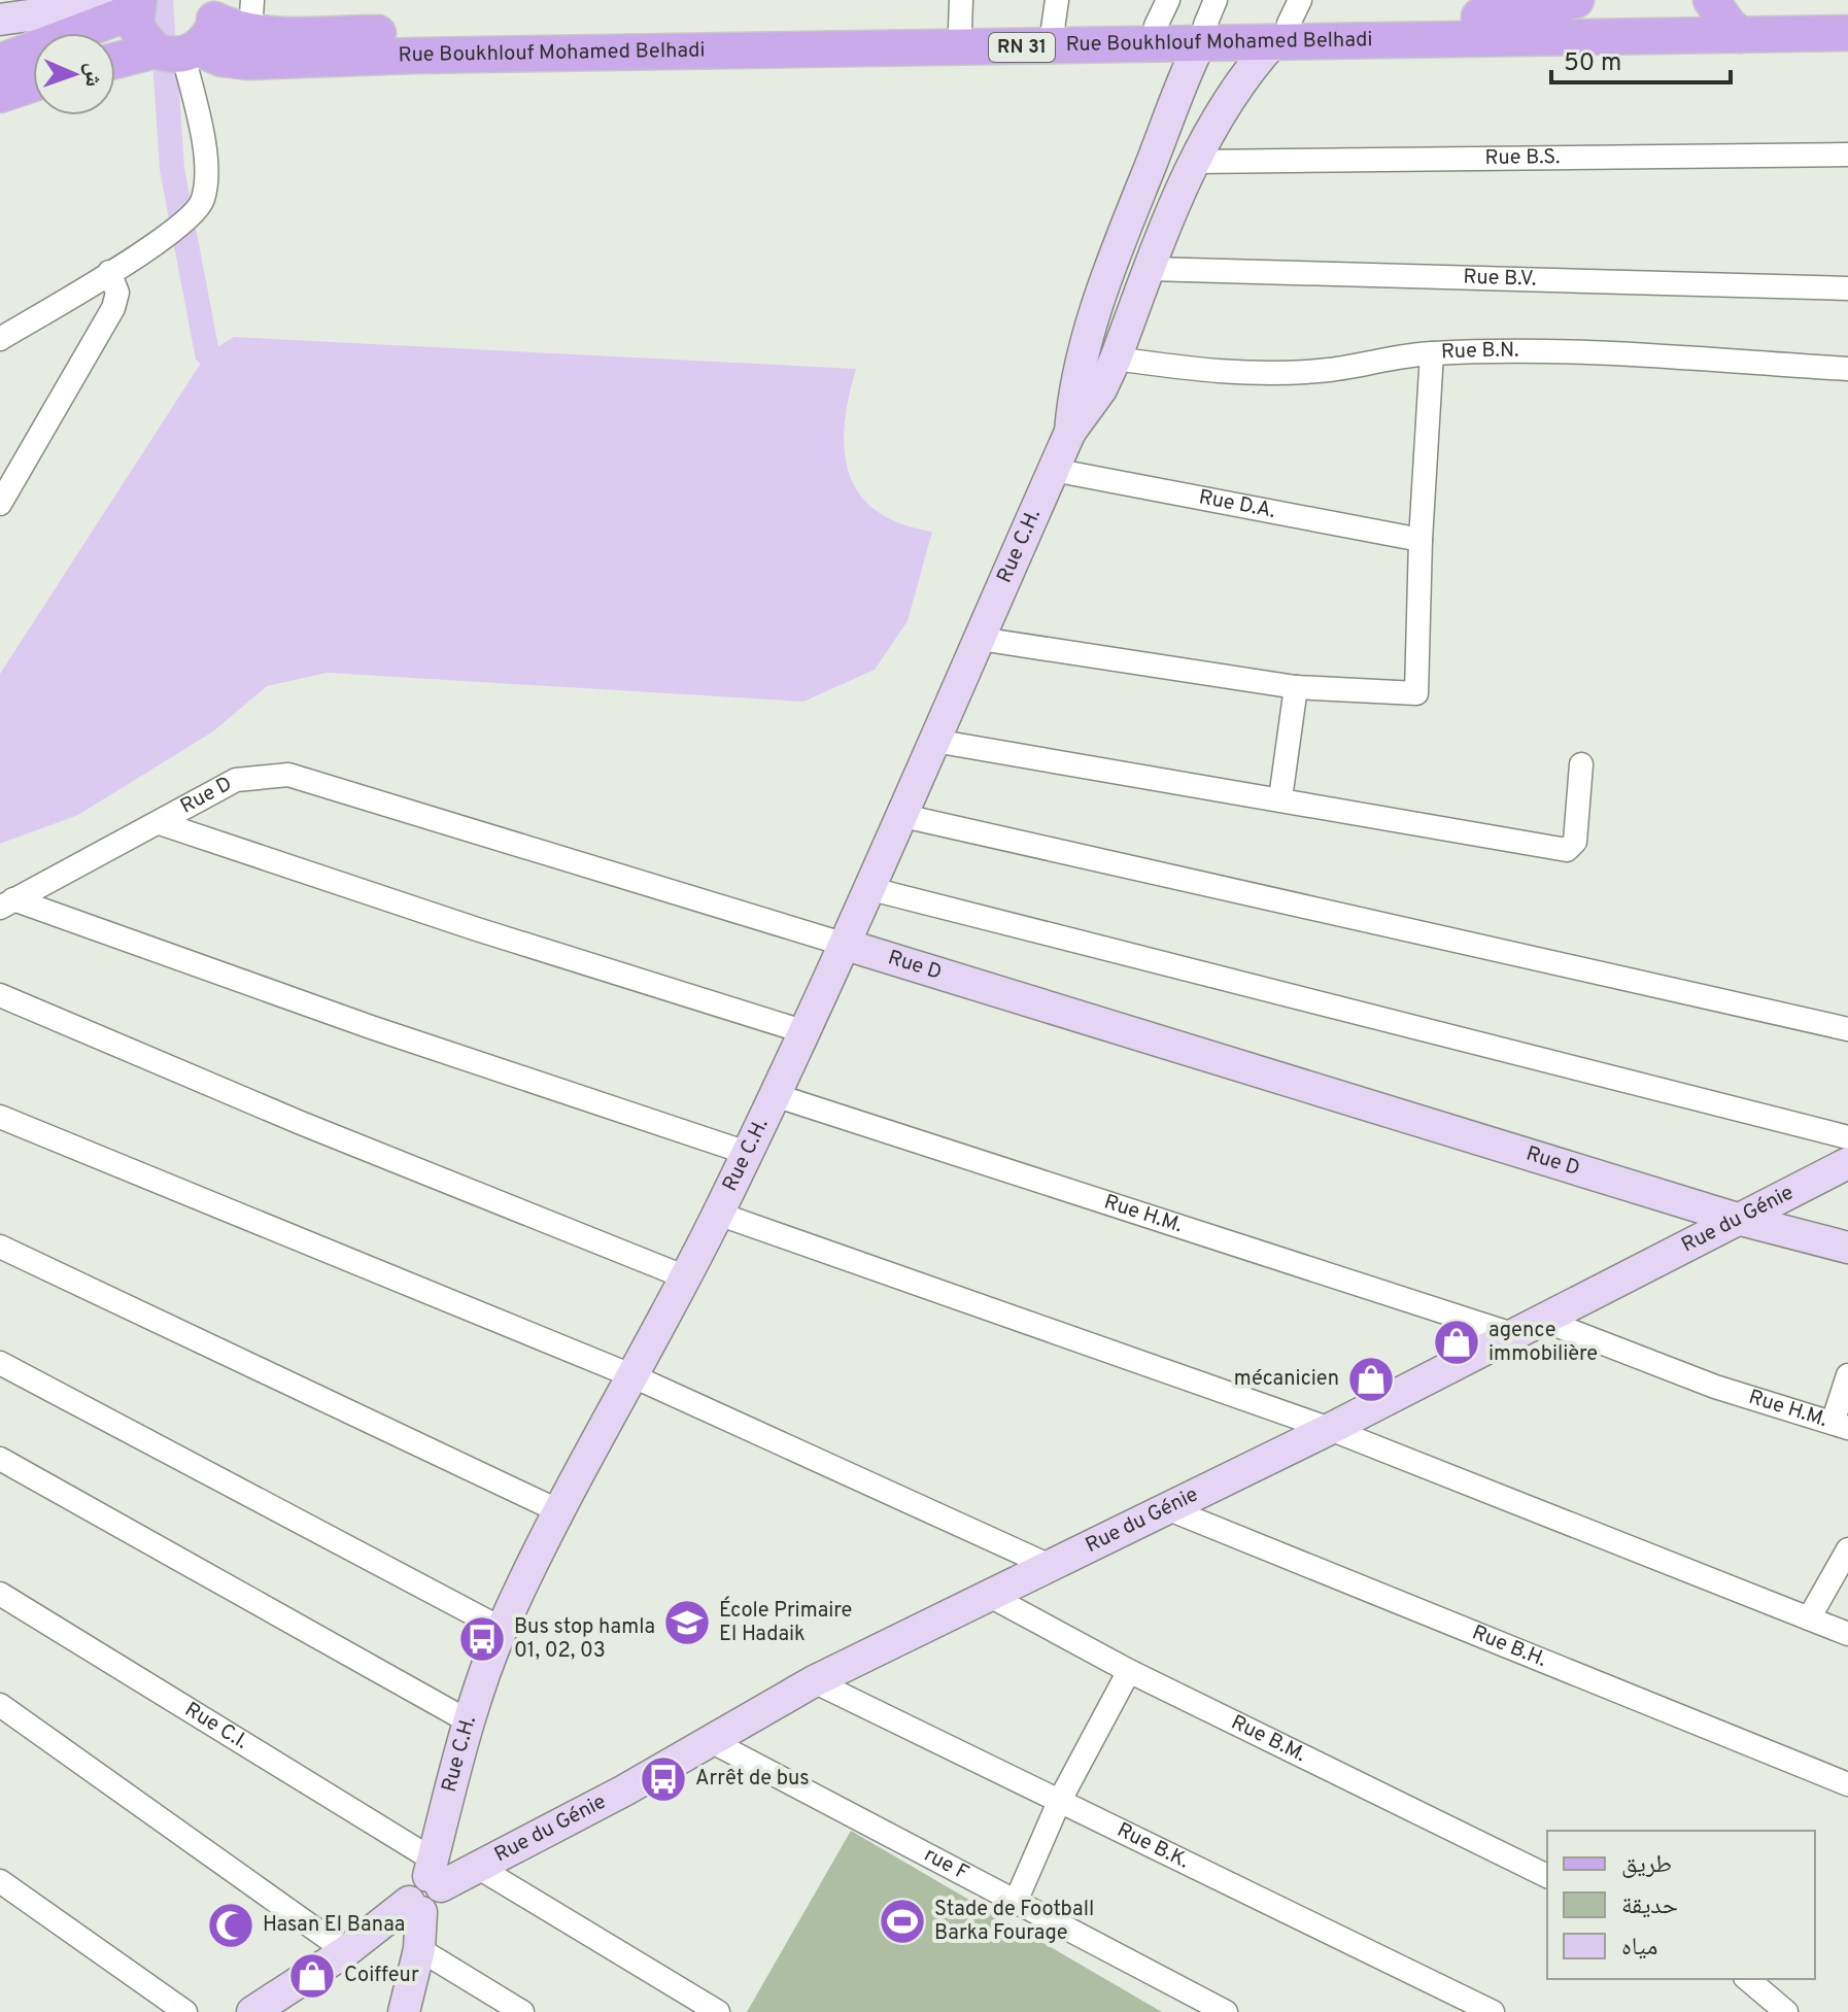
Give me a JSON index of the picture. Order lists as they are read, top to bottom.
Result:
{
  "streets": {
    "main road": ["Rue Boukhlouf Mohamed Belhadi", "RN 31"],
    "street": [
      "Rue B.S.",
      "Rue B.V.",
      "Rue B.N.",
      "Rue D.A.",
      "Rue C.H.",
      "Rue D",
      "Rue H.M.",
      "Rue du Génie",
      "Rue B.H.",
      "Rue C.I.",
      "Rue B.M.",
      "Rue B.K.",
      "rue F"
    ]
  },
  "crossings": [
    ["Rue Boukhlouf Mohamed Belhadi", "Rue C.H."],
    ["Rue B.S.", "Rue C.H."],
    ["Rue B.V.", "Rue C.H."],
    ["Rue B.N.", "Rue C.H."],
    ["Rue D.A.", "Rue C.H."],
    ["Rue C.H.", "Rue D"],
    ["Rue C.H.", "Rue H.M."],
    ["Rue C.H.", "Rue du Génie"],
    ["Rue C.H.", "Rue C.I."],
    ["Rue D", "Rue du Génie"],
    ["Rue H.M.", "Rue du Génie"],
    ["Rue du Génie", "Rue B.H."],
    ["Rue du Génie", "Rue C.I."],
    ["Rue du Génie", "Rue B.M."],
    ["Rue du Génie", "Rue B.K."],
    ["Rue du Génie", "rue F"]
  ],
  "places": {
    "shop": ["agence immobilière", "mécanicien", "Coiffeur"],
    "school or university": ["École Primaire El Hadaik"],
    "bus stop": ["Bus stop hamla 01, 02, 03", "Arrêt de bus"],
    "sports": ["Stade de Football Barka Fourage"],
    "mosque": ["Hasan El Banaa"]
  },
  "legend": ["طريق", "حديقة", "مياه"],
  "scale_bar": "50 m",
  "north": "right"
}
